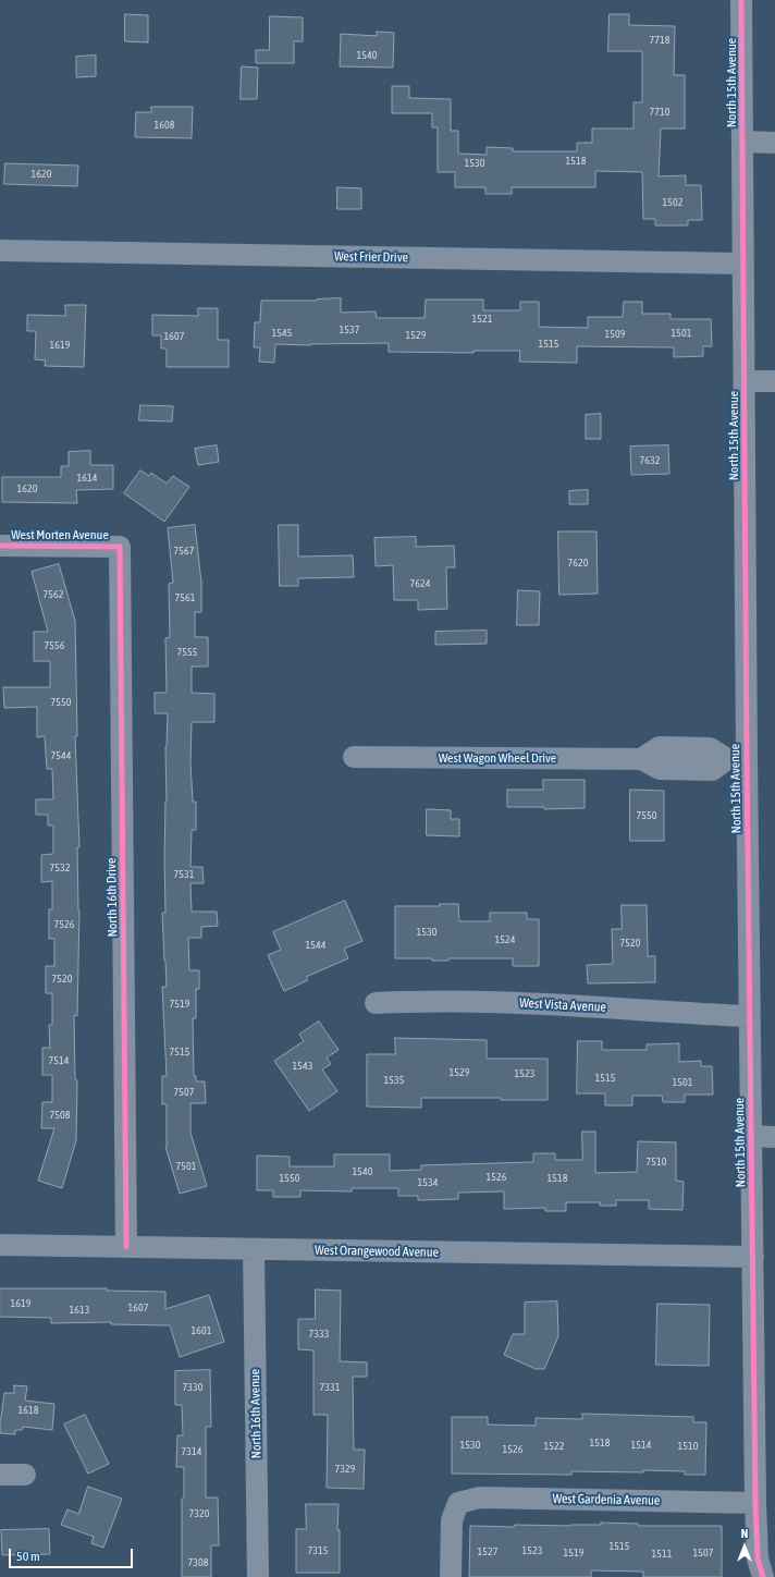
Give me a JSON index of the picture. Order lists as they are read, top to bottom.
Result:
{
  "streets": {
    "street": [
      "North 15th Avenue",
      "West Frier Drive",
      "West Morten Avenue",
      "West Wagon Wheel Drive",
      "North 16th Drive",
      "West Vista Avenue",
      "West Orangewood Avenue",
      "North 16th Avenue",
      "West Gardenia Avenue"
    ]
  },
  "crossings": [
    ["North 15th Avenue", "West Frier Drive"],
    ["North 15th Avenue", "West Wagon Wheel Drive"],
    ["North 15th Avenue", "West Vista Avenue"],
    ["North 15th Avenue", "West Orangewood Avenue"],
    ["North 15th Avenue", "West Gardenia Avenue"],
    ["West Morten Avenue", "North 16th Drive"],
    ["North 16th Drive", "West Orangewood Avenue"],
    ["West Orangewood Avenue", "North 16th Avenue"]
  ],
  "house_numbers": [
    "7718",
    "1540",
    "7710",
    "1608",
    "1518",
    "1530",
    "1620",
    "1502",
    "1521",
    "1537",
    "1545",
    "1501",
    "1509",
    "1529",
    "1607",
    "1515",
    "1619",
    "7632",
    "1614",
    "1620",
    "7567",
    "7620",
    "7624",
    "7562",
    "7561",
    "7556",
    "7555",
    "7550",
    "7544",
    "7550",
    "7532",
    "7531",
    "7526",
    "1530",
    "1524",
    "7520",
    "1544",
    "7520",
    "7519",
    "7515",
    "7514",
    "1543",
    "1529",
    "1523",
    "1515",
    "1535",
    "1501",
    "7507",
    "7508",
    "7510",
    "7501",
    "1540",
    "1526",
    "1550",
    "1518",
    "1534",
    "1619",
    "1607",
    "1613",
    "1601",
    "7333",
    "7330",
    "7331",
    "1618",
    "1518",
    "1530",
    "1514",
    "1522",
    "1510",
    "1526",
    "7314",
    "7329",
    "7320",
    "1515",
    "7315",
    "1523",
    "1527",
    "1519",
    "1507",
    "1511",
    "7308"
  ],
  "scale_bar": "50 m",
  "north": "top"
}
